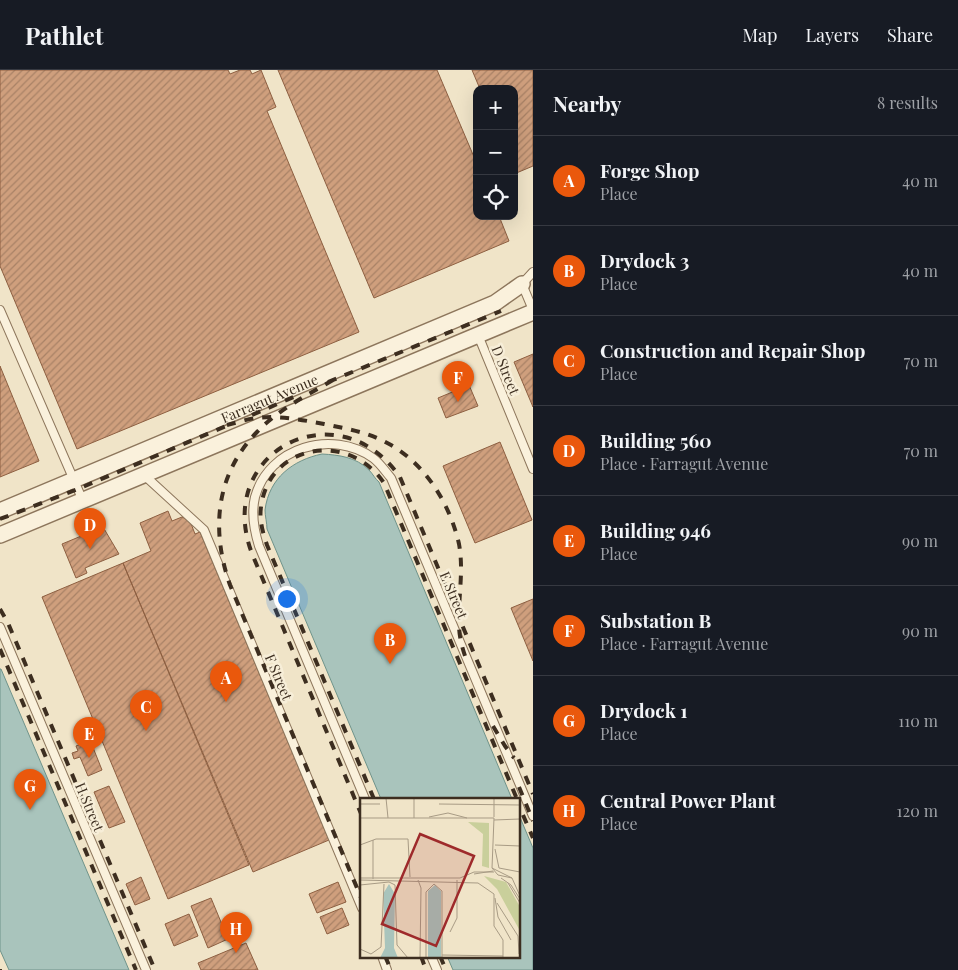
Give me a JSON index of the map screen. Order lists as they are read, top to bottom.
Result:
{
  "streets": {
    "street": ["Farragut Avenue"],
    "lane": [
      "D Street",
      "E Street",
      "F Street",
      "H Street"
    ]
  },
  "crossings": [
    ["D Street", "Farragut Avenue"],
    ["Farragut Avenue", "F Street"]
  ],
  "page": {
    "header": "Pathlet",
    "nav": ["Map", "Layers", "Share"],
    "heading": ["Nearby", "8 results"],
    "map_buttons": ["+", "−"],
    "list": [
      {
        "mark": "A",
        "name": "Forge Shop",
        "note": "Place",
        "value": "40 m"
      },
      {
        "mark": "B",
        "name": "Drydock 3",
        "note": "Place",
        "value": "40 m"
      },
      {
        "mark": "C",
        "name": "Construction and Repair Shop",
        "note": "Place",
        "value": "70 m"
      },
      {
        "mark": "D",
        "name": "Building 560",
        "note": "Place · Farragut Avenue",
        "value": "70 m"
      },
      {
        "mark": "E",
        "name": "Building 946",
        "note": "Place",
        "value": "90 m"
      },
      {
        "mark": "F",
        "name": "Substation B",
        "note": "Place · Farragut Avenue",
        "value": "90 m"
      },
      {
        "mark": "G",
        "name": "Drydock 1",
        "note": "Place",
        "value": "110 m"
      },
      {
        "mark": "H",
        "name": "Central Power Plant",
        "note": "Place",
        "value": "120 m"
      }
    ],
    "pins": [
      "F",
      "D",
      "B",
      "A",
      "C",
      "E",
      "G",
      "H"
    ]
  }
}
